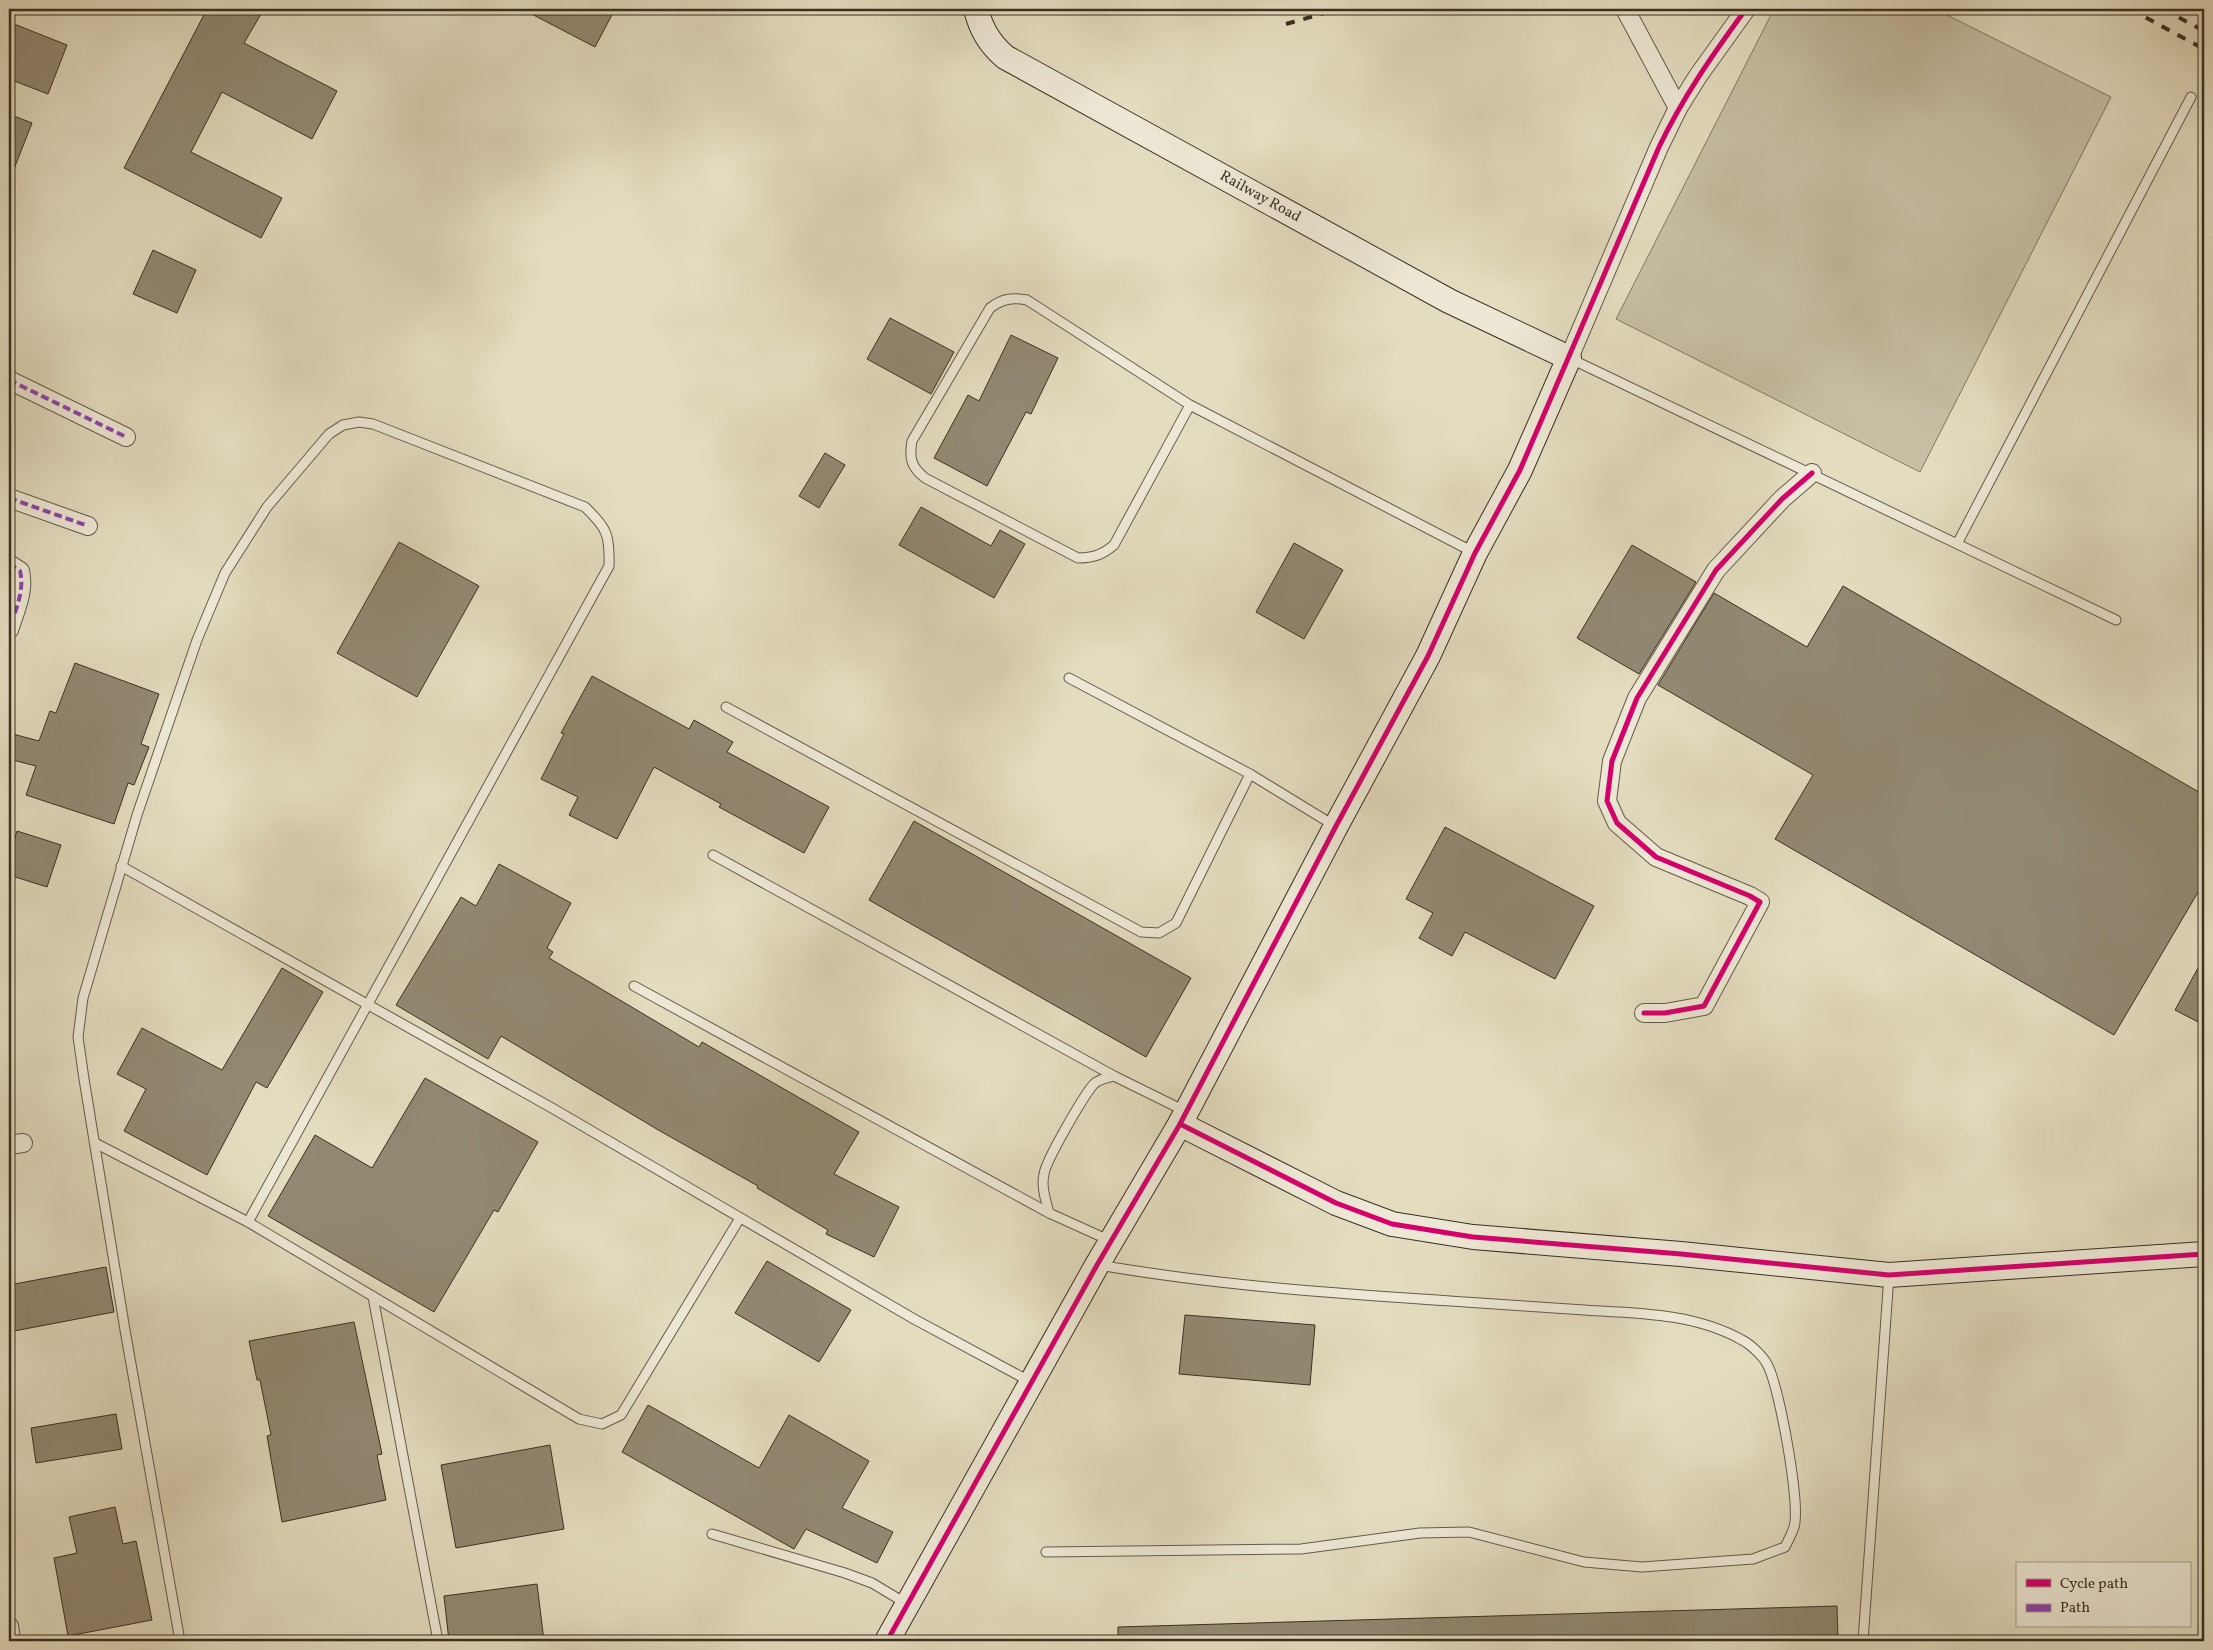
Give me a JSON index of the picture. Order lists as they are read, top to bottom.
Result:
{
  "streets": {
    "street": ["Railway Road"]
  },
  "legend": ["Cycle path", "Path"]
}
